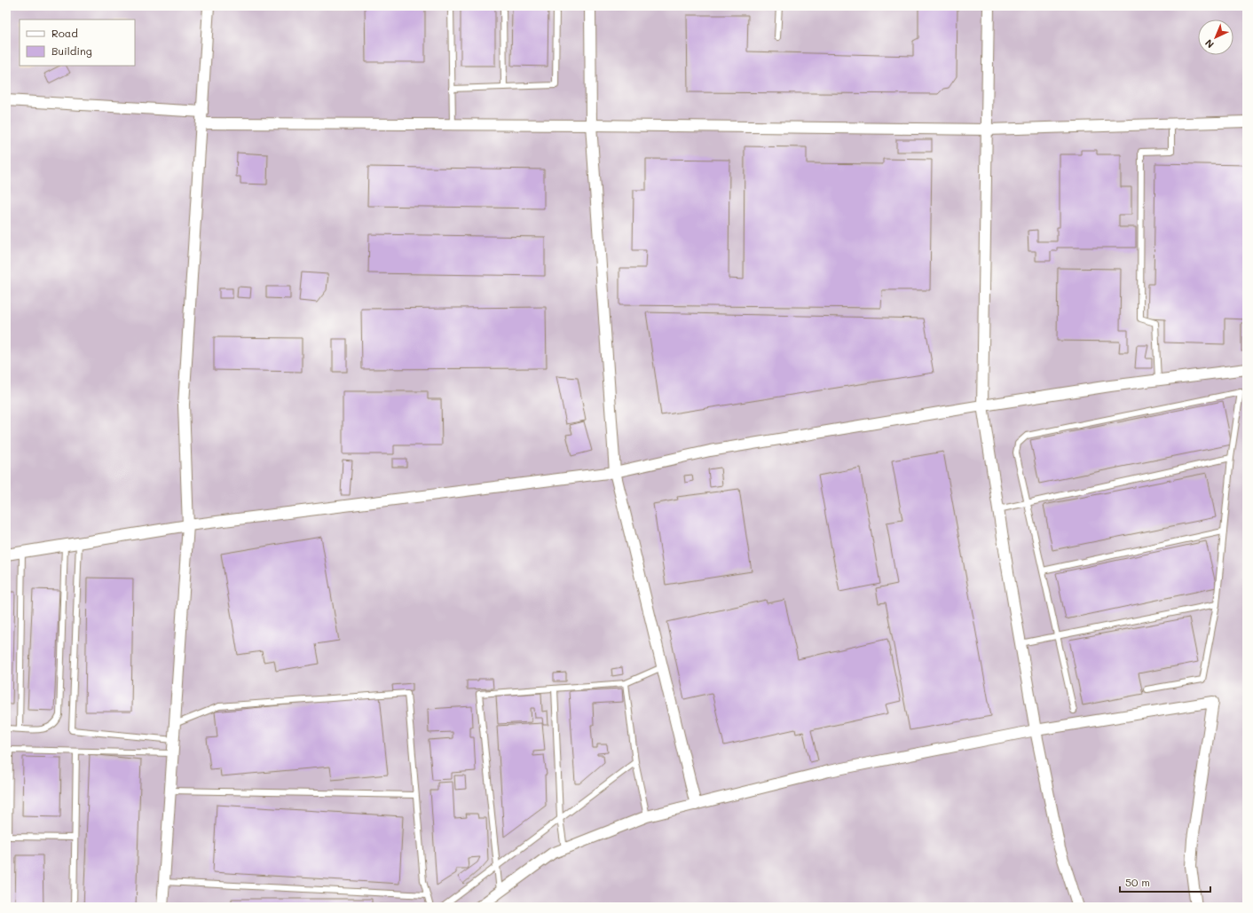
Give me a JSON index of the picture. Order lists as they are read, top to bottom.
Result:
{
  "legend": ["Road", "Building"],
  "scale_bar": "50 m",
  "north": "bottom left"
}
